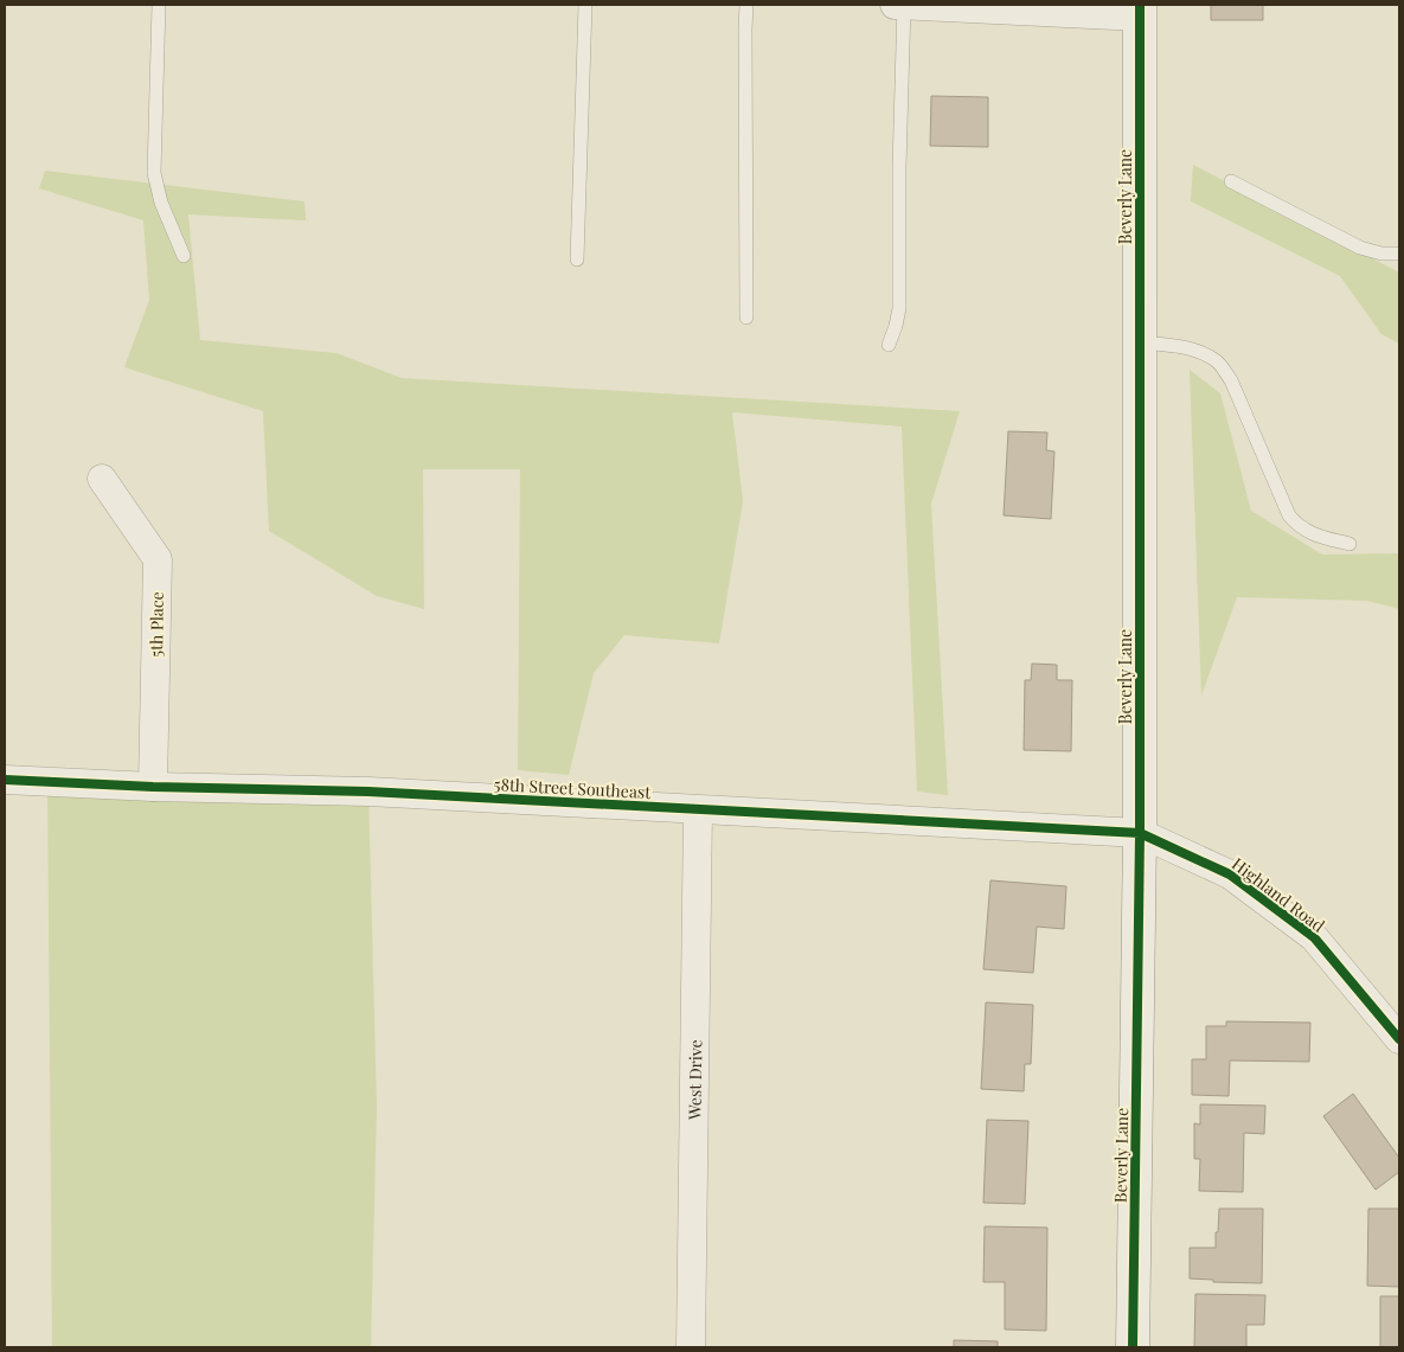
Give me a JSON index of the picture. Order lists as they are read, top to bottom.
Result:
{
  "streets": {
    "street": [
      "Beverly Lane",
      "5th Place",
      "58th Street Southeast",
      "Highland Road",
      "West Drive"
    ]
  },
  "crossings": [
    ["Beverly Lane", "58th Street Southeast"],
    ["Beverly Lane", "Highland Road"],
    ["5th Place", "58th Street Southeast"],
    ["58th Street Southeast", "Highland Road"],
    ["58th Street Southeast", "West Drive"]
  ]
}
